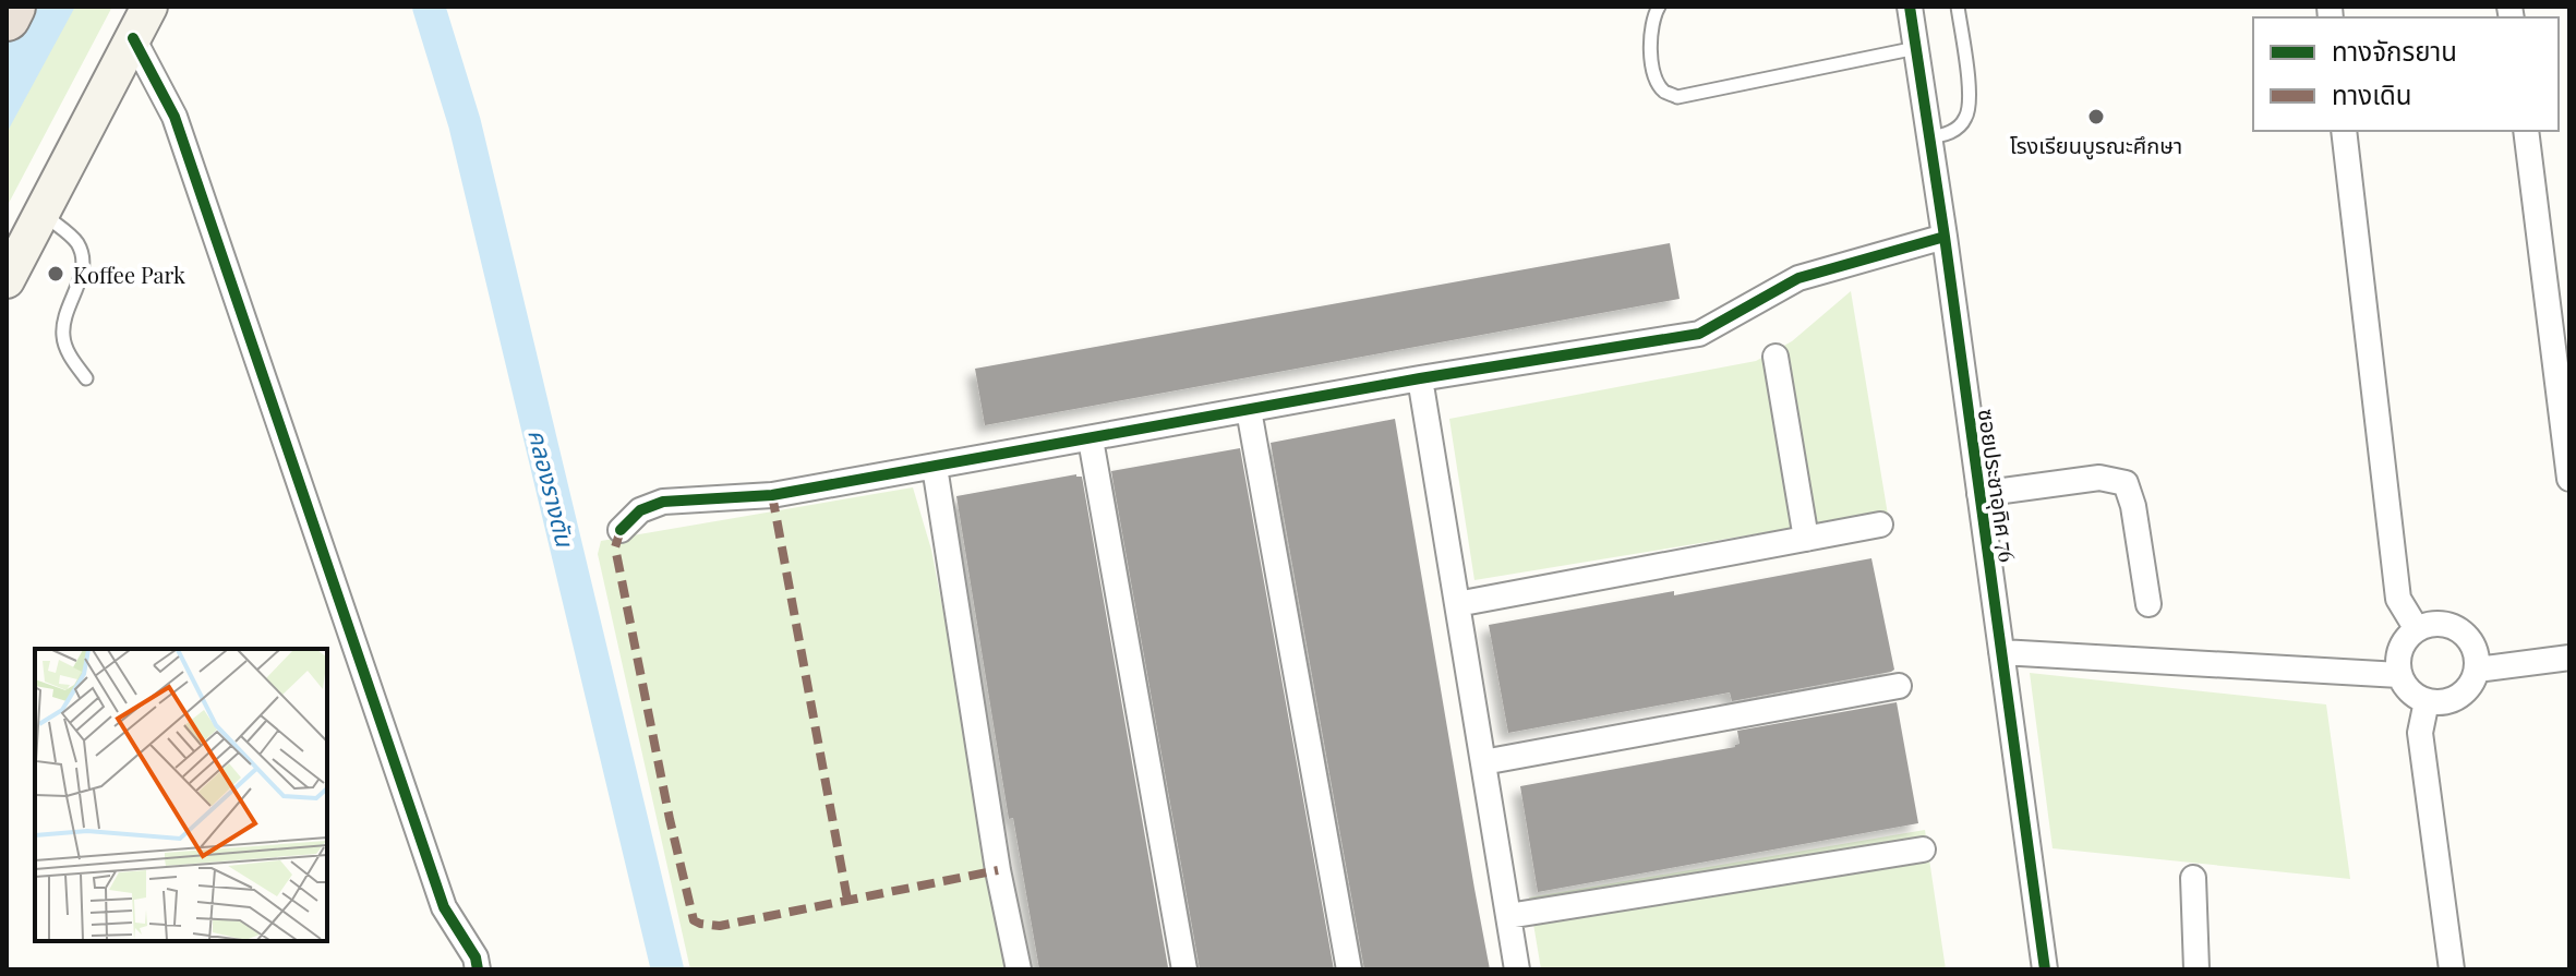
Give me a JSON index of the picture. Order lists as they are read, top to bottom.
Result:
{
  "streets": {
    "street": ["ซอยประชาอุทิศ 76"]
  },
  "water": ["คลองรางตัน"],
  "places": ["โรงเรียนบูรณะศึกษา", "Koffee Park"],
  "legend": ["ทางจักรยาน", "ทางเดิน"]
}
